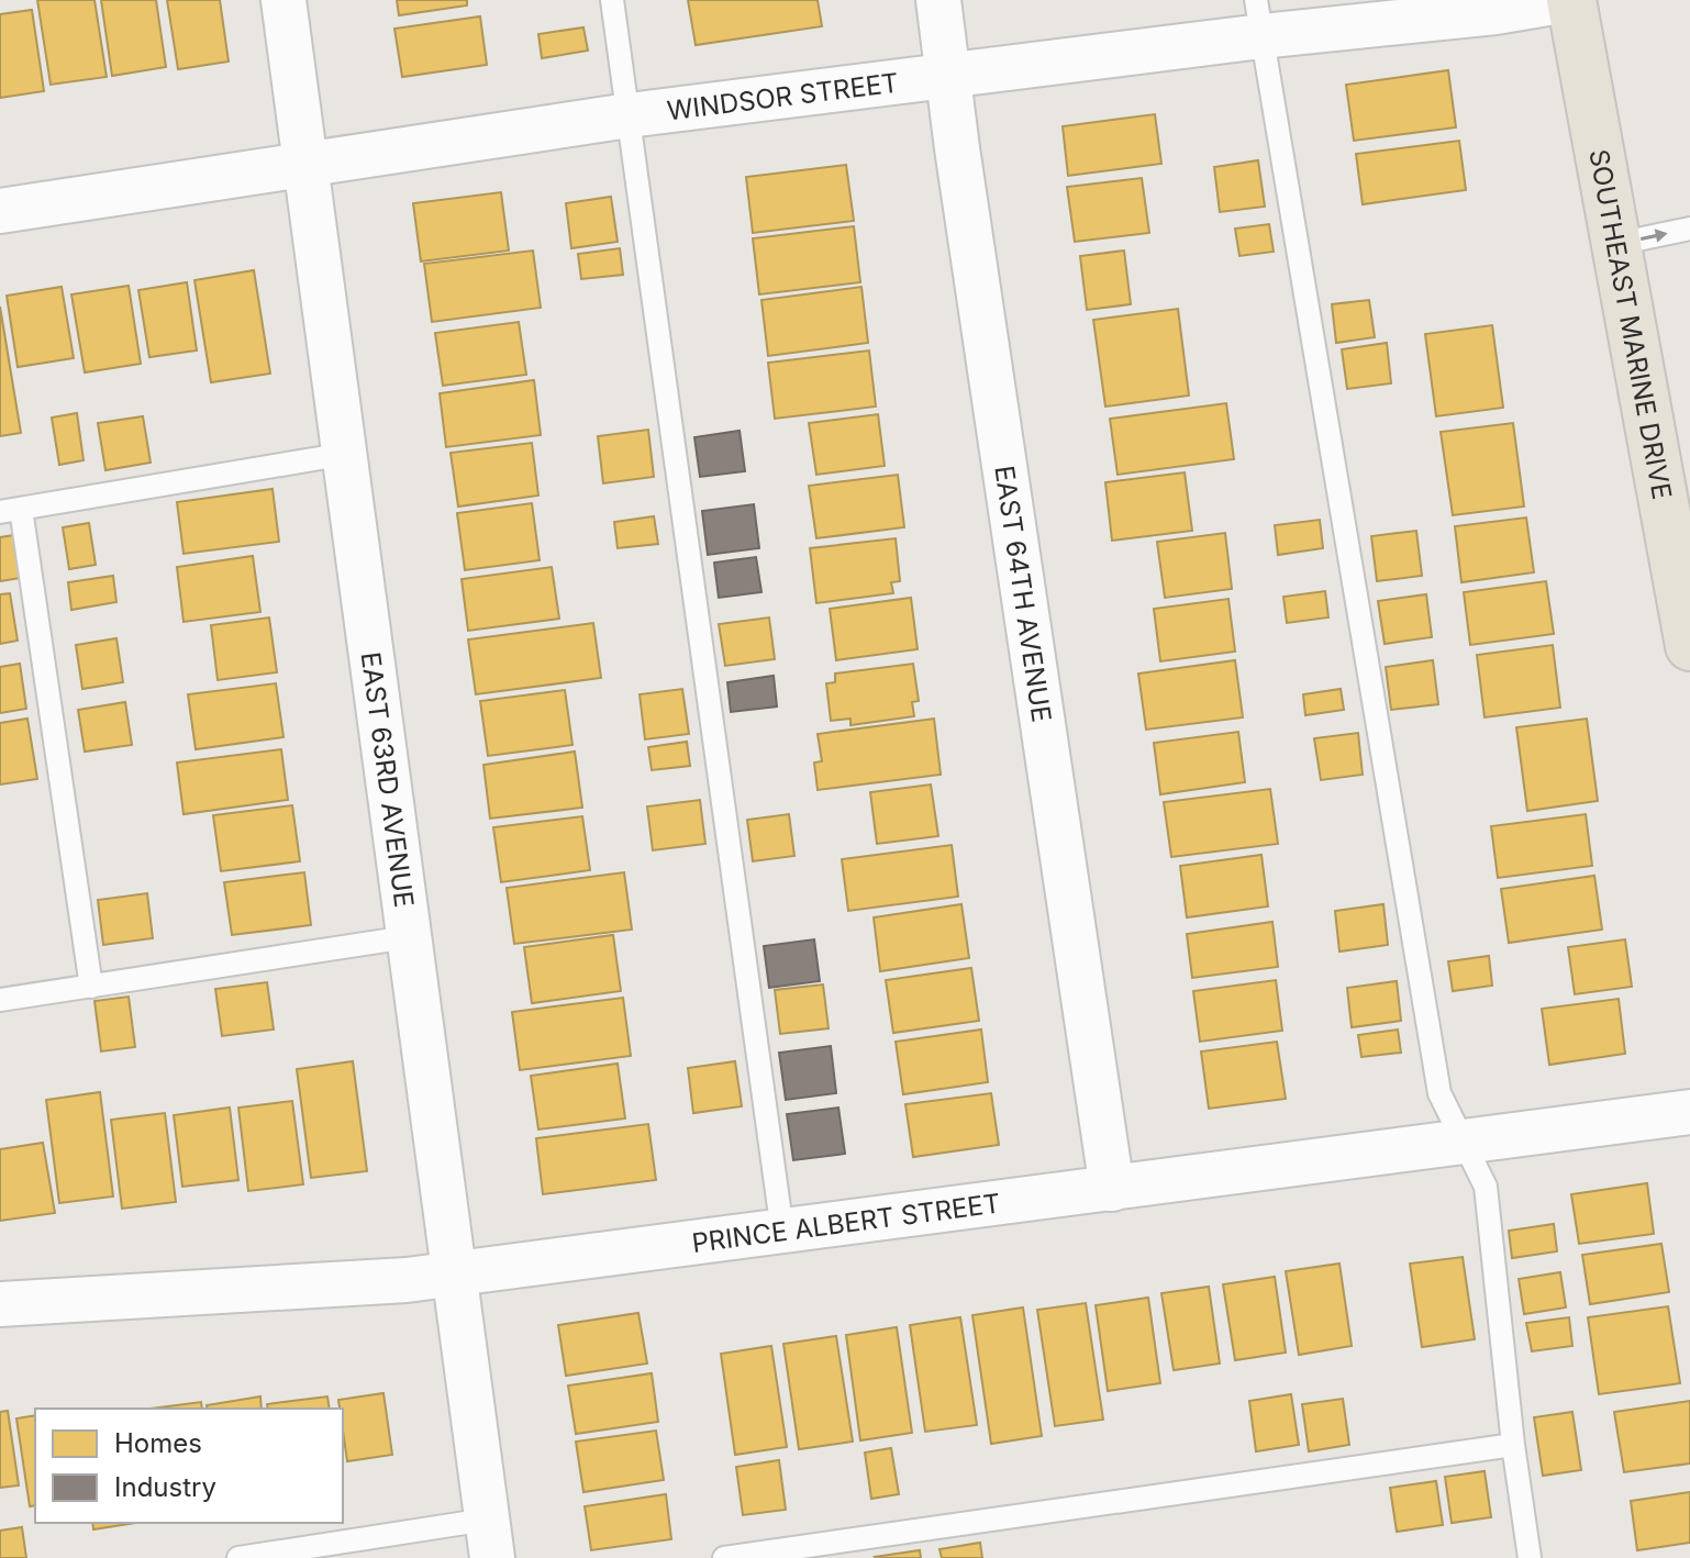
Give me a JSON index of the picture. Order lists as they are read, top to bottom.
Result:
{
  "streets": {
    "main road": ["SOUTHEAST MARINE DRIVE"],
    "street": [
      "WINDSOR STREET",
      "EAST 64TH AVENUE",
      "EAST 63RD AVENUE",
      "PRINCE ALBERT STREET"
    ]
  },
  "crossings": [
    ["WINDSOR STREET", "SOUTHEAST MARINE DRIVE"],
    ["WINDSOR STREET", "EAST 64TH AVENUE"],
    ["WINDSOR STREET", "EAST 63RD AVENUE"],
    ["EAST 64TH AVENUE", "PRINCE ALBERT STREET"],
    ["EAST 63RD AVENUE", "PRINCE ALBERT STREET"]
  ],
  "legend": ["Homes", "Industry"]
}
